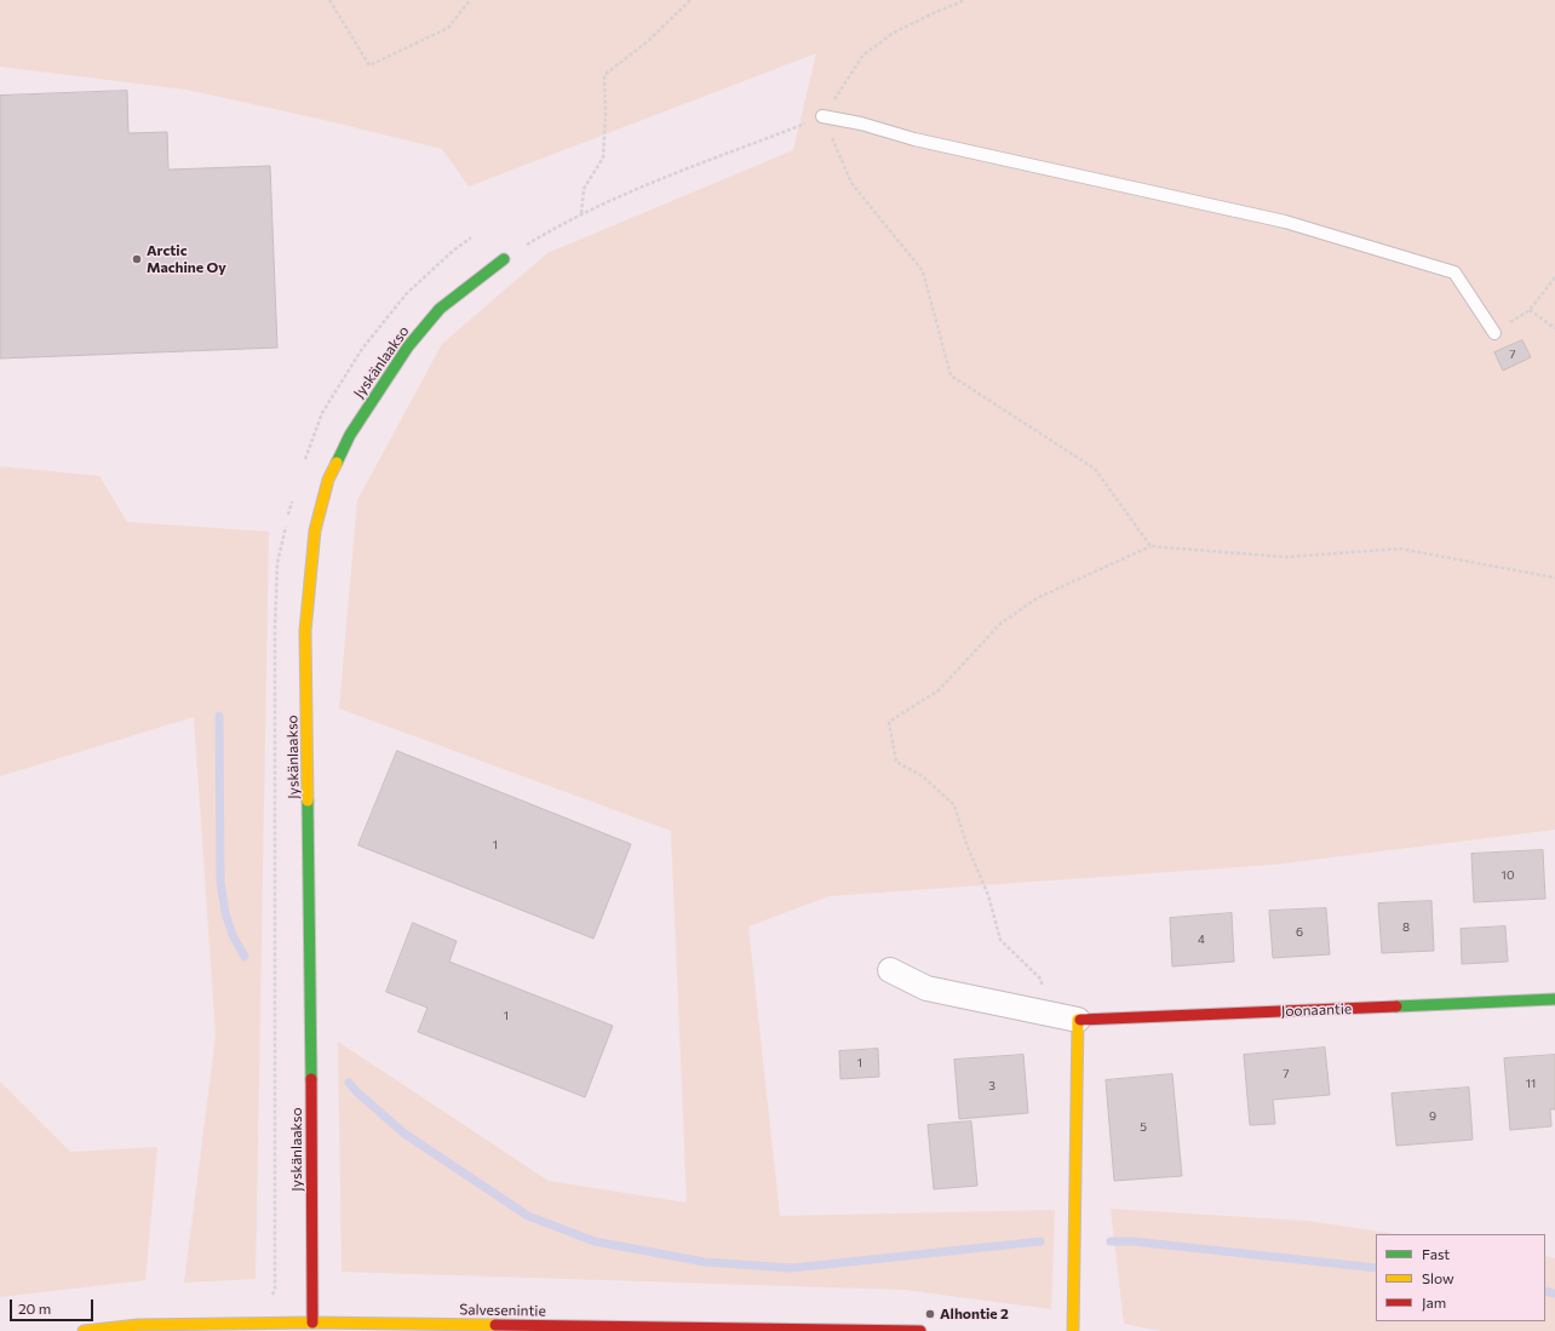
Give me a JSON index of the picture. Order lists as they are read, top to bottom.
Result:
{
  "streets": {
    "street": ["Jyskänlaakso", "Joonaantie", "Salvesenintie"]
  },
  "crossings": [
    ["Jyskänlaakso", "Salvesenintie"]
  ],
  "places": ["Arctic Machine Oy", "Alhontie 2"],
  "house_numbers": [
    "7",
    "1",
    "10",
    "8",
    "6",
    "4",
    "1",
    "1",
    "7",
    "11",
    "3",
    "9",
    "5"
  ],
  "legend": ["Fast", "Slow", "Jam"],
  "scale_bar": "20 m"
}
